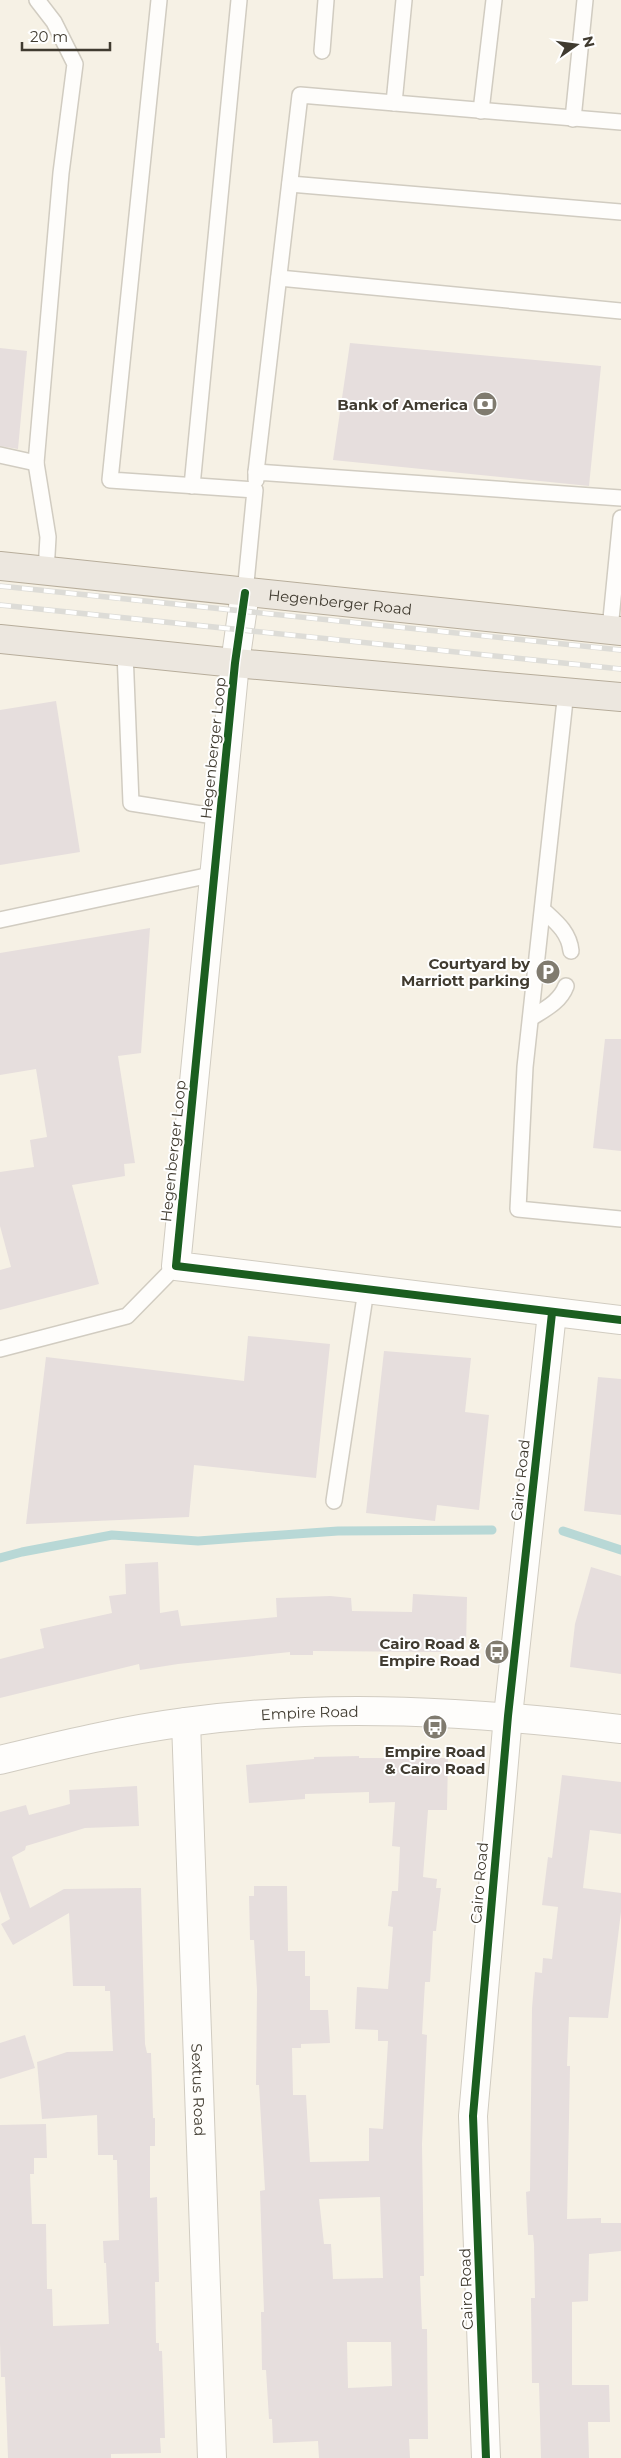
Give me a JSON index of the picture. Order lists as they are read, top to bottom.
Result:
{
  "streets": {
    "main road": ["Hegenberger Road"],
    "street": [
      "Hegenberger Loop",
      "Cairo Road",
      "Empire Road",
      "Sextus Road"
    ]
  },
  "crossings": [
    ["Hegenberger Road", "Hegenberger Loop"],
    ["Cairo Road", "Empire Road"],
    ["Empire Road", "Sextus Road"]
  ],
  "places": {
    "bank": ["Bank of America"],
    "parking": ["Courtyard by Marriott parking"],
    "bus stop": ["Cairo Road & Empire Road", "Empire Road & Cairo Road"]
  },
  "scale_bar": "20 m",
  "north": "right"
}
